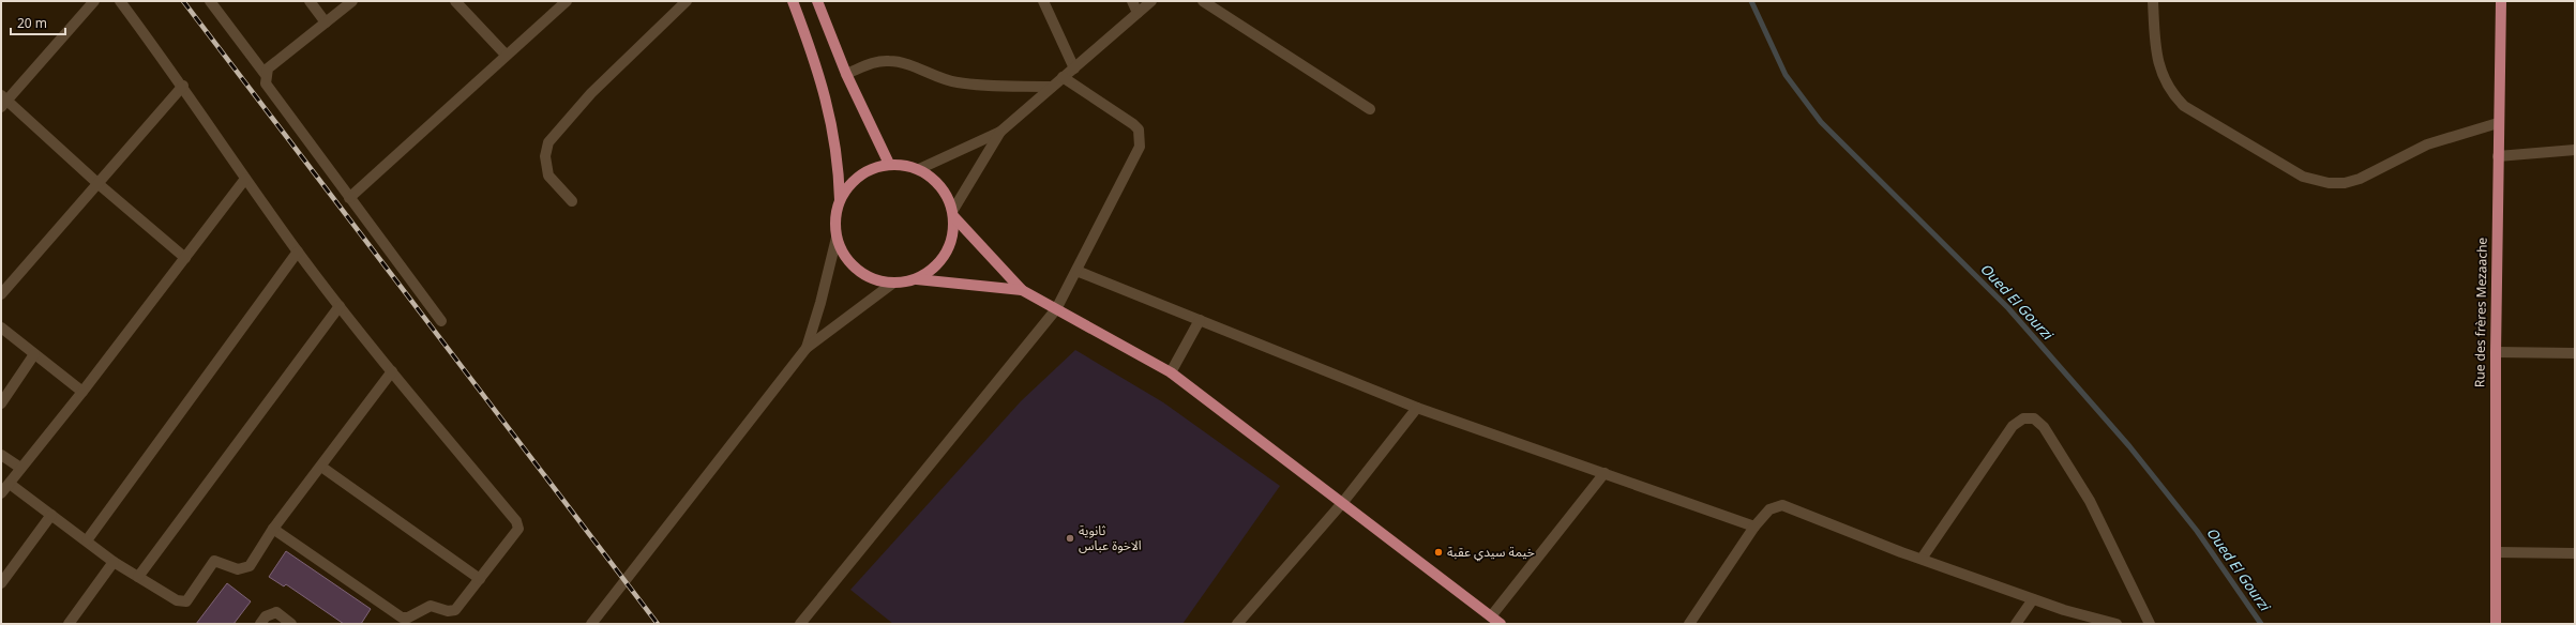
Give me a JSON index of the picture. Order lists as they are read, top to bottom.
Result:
{
  "streets": {
    "main road": ["Rue des frères Mezaache"]
  },
  "water": ["Oued El Gourzi"],
  "places": ["ثانوية الاخوة عباس", "خيمة سيدي عقبة"],
  "scale_bar": "20 m"
}
